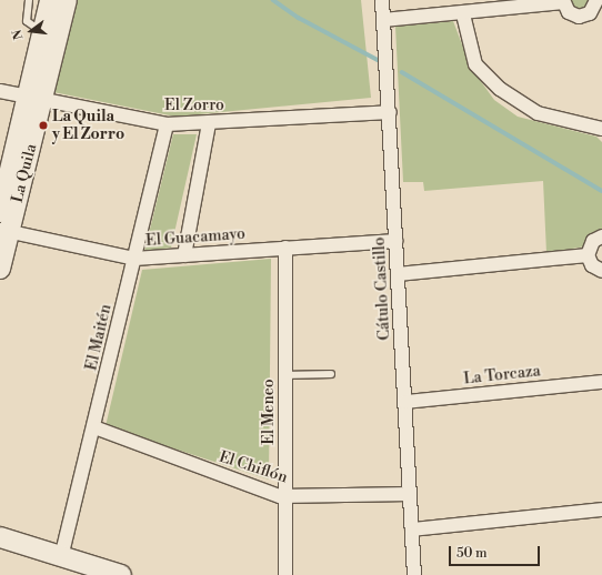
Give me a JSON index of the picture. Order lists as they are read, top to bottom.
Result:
{
  "streets": {
    "main road": ["La Quila"],
    "street": [
      "El Zorro",
      "El Guacamayo",
      "Cátulo Castillo",
      "El Maitén",
      "La Torcaza",
      "El Meneo",
      "El Chiflón"
    ]
  },
  "crossings": [
    ["El Zorro", "La Quila"],
    ["El Zorro", "Cátulo Castillo"],
    ["El Zorro", "El Maitén"],
    ["La Quila", "El Guacamayo"],
    ["El Guacamayo", "Cátulo Castillo"],
    ["El Guacamayo", "El Maitén"],
    ["El Guacamayo", "El Meneo"],
    ["Cátulo Castillo", "La Torcaza"],
    ["Cátulo Castillo", "El Chiflón"],
    ["El Maitén", "El Chiflón"],
    ["El Meneo", "El Chiflón"]
  ],
  "places": ["La Quila y El Zorro"],
  "scale_bar": "50 m",
  "north": "left"
}
